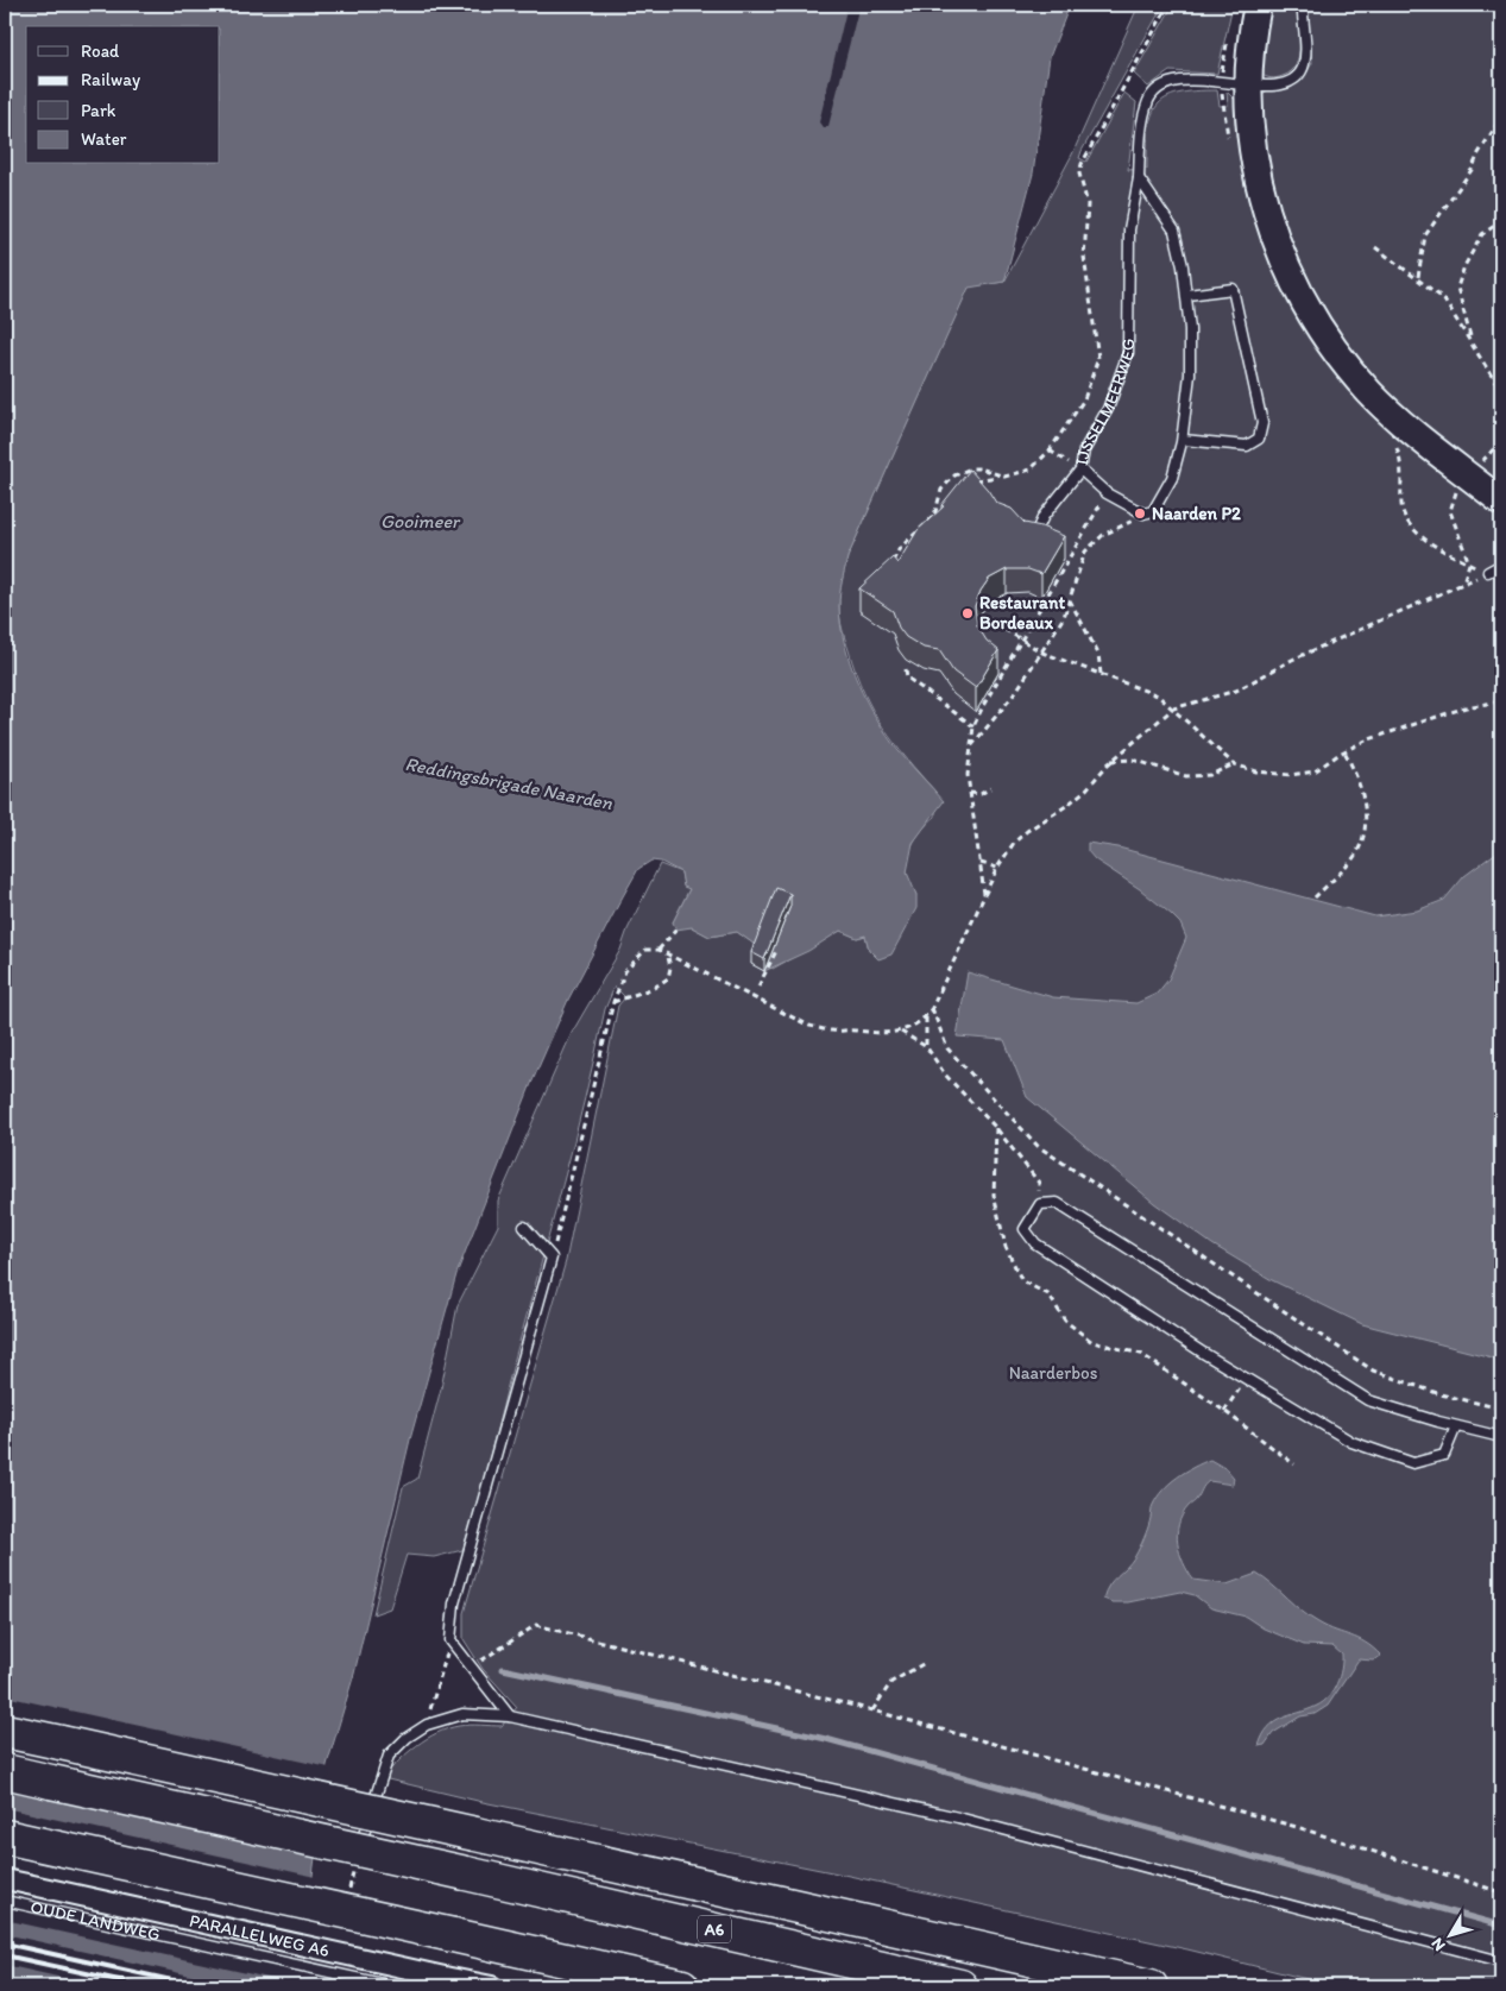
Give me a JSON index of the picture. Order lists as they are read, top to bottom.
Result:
{
  "streets": {
    "highway": ["A6"],
    "street": ["OUDE LANDWEG", "PARALLELWEG A6"],
    "lane": ["IJSSELMEERWEG"]
  },
  "crossings": [
    ["OUDE LANDWEG", "PARALLELWEG A6"]
  ],
  "water": ["Gooimeer", "Reddingsbrigade Naarden"],
  "parks": ["Naarderbos"],
  "places": ["Naarden P2", "Restaurant Bordeaux"],
  "legend": [
    "Road",
    "Railway",
    "Park",
    "Water"
  ],
  "north": "bottom left"
}
